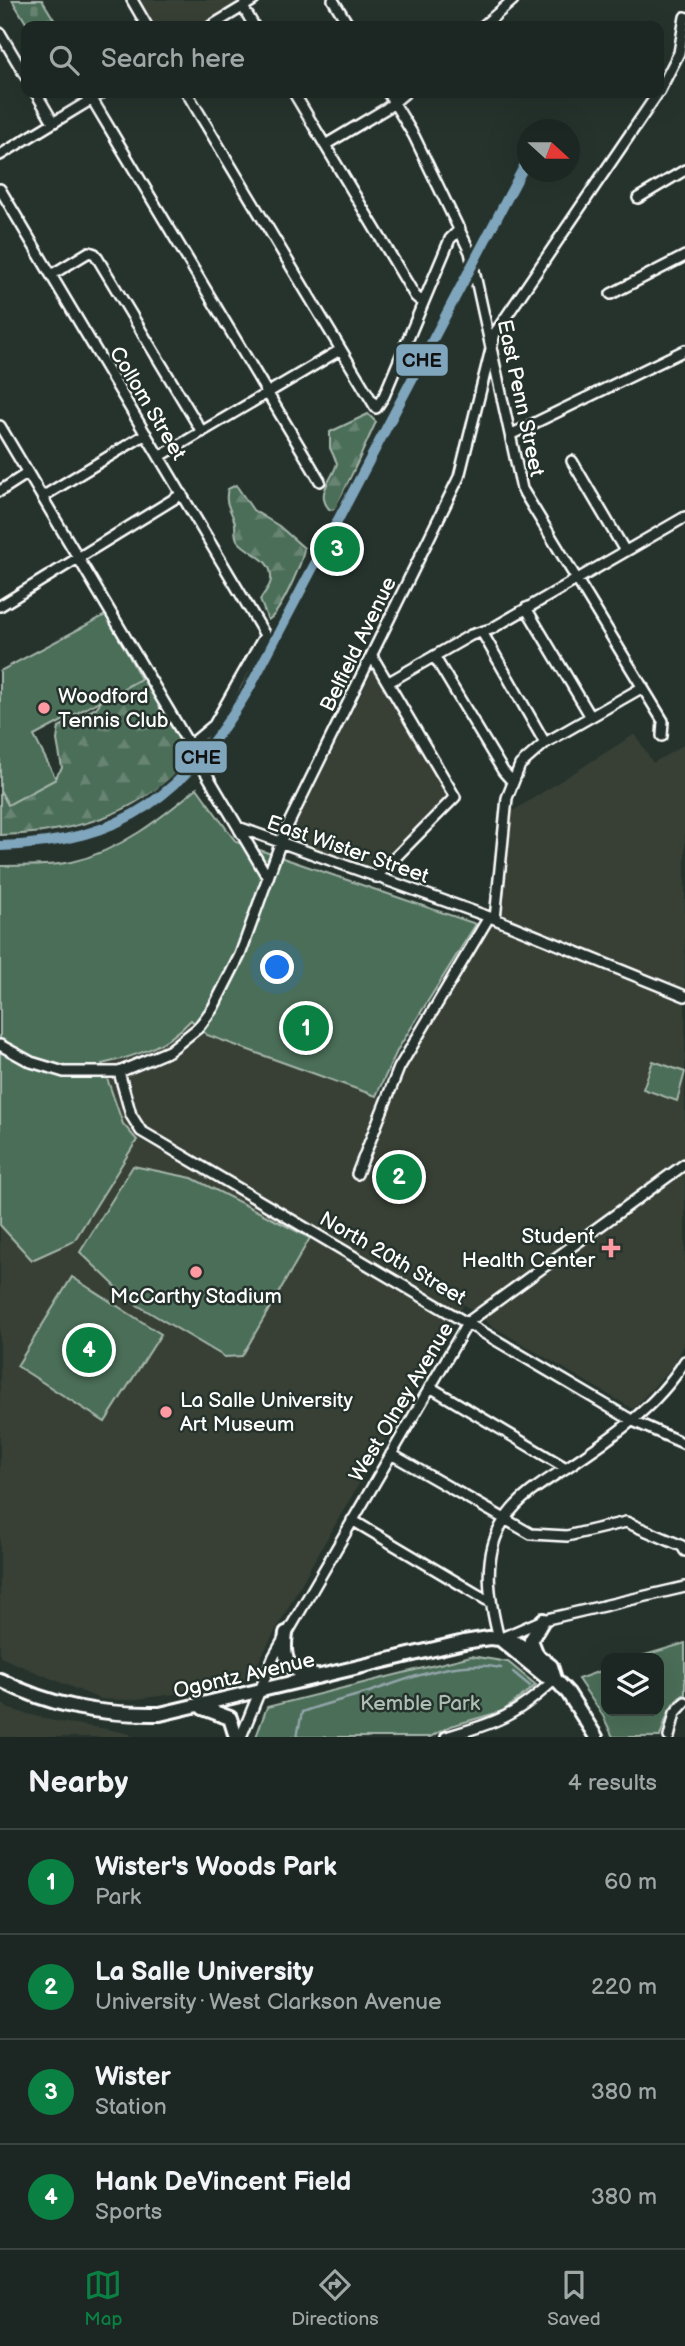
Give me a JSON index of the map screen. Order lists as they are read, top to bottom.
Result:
{
  "streets": {
    "main road": ["Ogontz Avenue"],
    "street": [
      "East Penn Street",
      "Collom Street",
      "Belfield Avenue",
      "East Wister Street",
      "North 20th Street",
      "West Olney Avenue"
    ]
  },
  "crossings": [
    ["East Penn Street", "Belfield Avenue"],
    ["Collom Street", "East Wister Street"],
    ["Belfield Avenue", "East Wister Street"],
    ["Belfield Avenue", "North 20th Street"],
    ["North 20th Street", "West Olney Avenue"],
    ["West Olney Avenue", "Ogontz Avenue"]
  ],
  "parks": ["Kemble Park"],
  "places": {
    "other": ["Woodford Tennis Club", "McCarthy Stadium", "La Salle University Art Museum"],
    "health": ["Student Health Center"]
  },
  "lines": ["transit line CHE"],
  "north": "right",
  "page": {
    "search": "Search here",
    "pins": [
      "3",
      "1",
      "2",
      "4"
    ],
    "heading": ["Nearby", "4 results"],
    "list": [
      {
        "mark": "1",
        "name": "Wister's Woods Park",
        "note": "Park",
        "value": "60 m"
      },
      {
        "mark": "2",
        "name": "La Salle University",
        "note": "University · West Clarkson Avenue",
        "value": "220 m"
      },
      {
        "mark": "3",
        "name": "Wister",
        "note": "Station",
        "value": "380 m"
      },
      {
        "mark": "4",
        "name": "Hank DeVincent Field",
        "note": "Sports",
        "value": "380 m"
      }
    ],
    "nav": ["Map", "Directions", "Saved"]
  }
}
